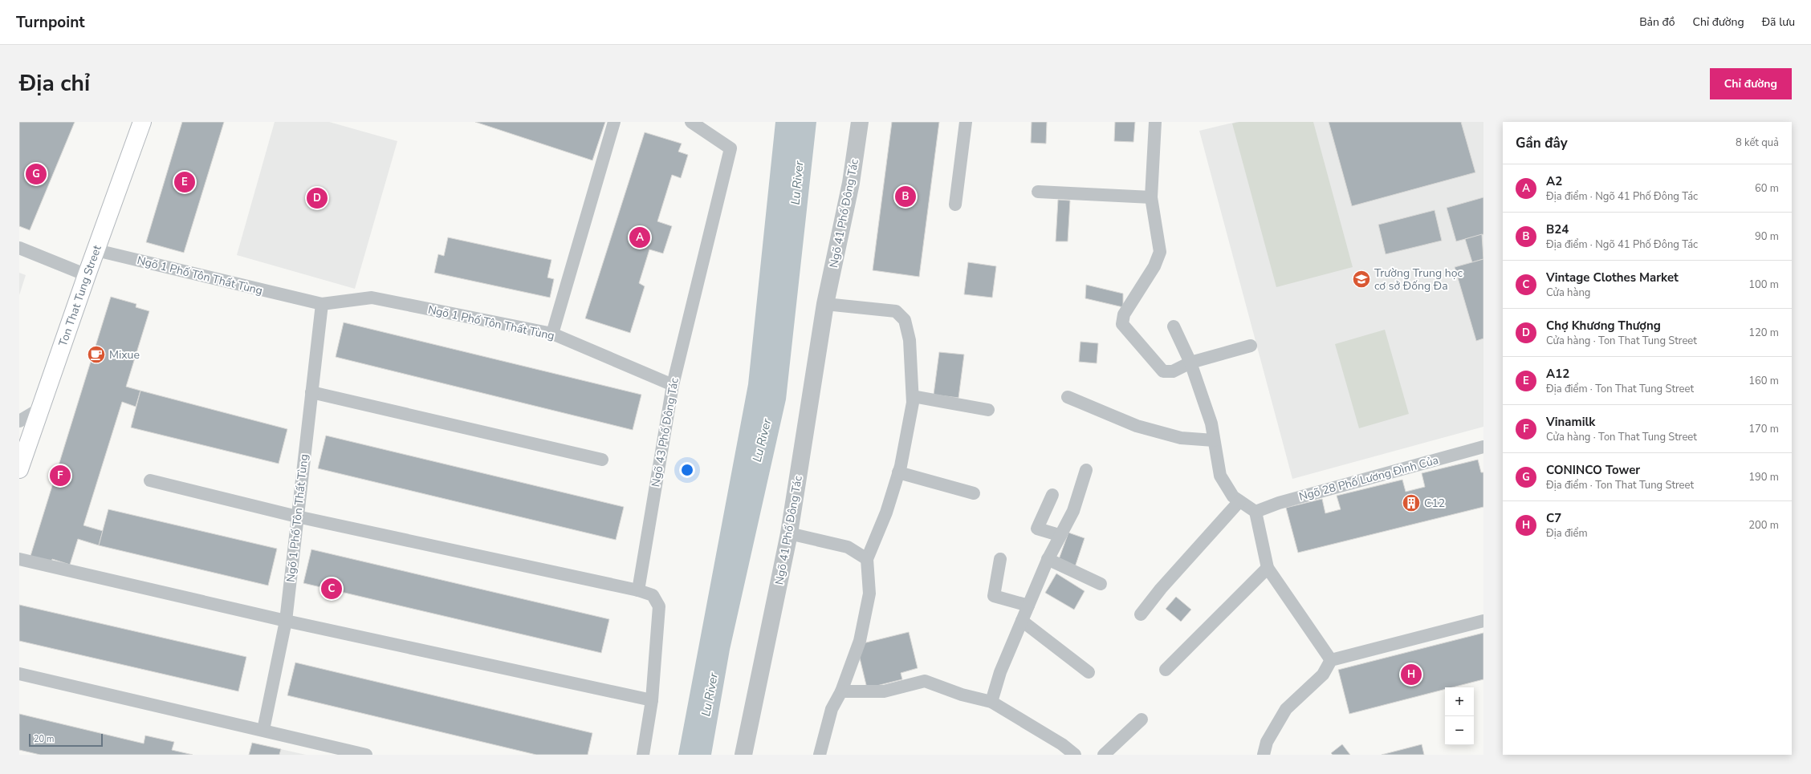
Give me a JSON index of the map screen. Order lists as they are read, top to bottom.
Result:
{
  "streets": {
    "main road": ["Ton That Tung Street"],
    "street": ["Ngõ 41 Phố Đông Tác"],
    "lane": ["Ngõ 1 Phố Tôn Thất Tùng", "Ngõ 43 Phố Đông Tác", "Ngõ 28 Phố Lương Đình Của"]
  },
  "crossings": [
    ["Ngõ 1 Phố Tôn Thất Tùng", "Ton That Tung Street"],
    ["Ngõ 1 Phố Tôn Thất Tùng", "Ngõ 43 Phố Đông Tác"]
  ],
  "water": ["Lu River"],
  "places": {
    "school or university": ["Trường Trung học cơ sở Đống Đa"],
    "cafe": ["Mixue"],
    "building": ["C12"]
  },
  "scale_bar": "20 m",
  "page": {
    "header": "Turnpoint",
    "nav": ["Bản đồ", "Chỉ đường", "Đã lưu"],
    "title": "Địa chỉ",
    "buttons": "Chỉ đường",
    "heading": ["Gần đây", "8 kết quả"],
    "pins": [
      "G",
      "E",
      "B",
      "D",
      "A",
      "F",
      "C",
      "H"
    ],
    "list": [
      {
        "mark": "A",
        "name": "A2",
        "note": "Địa điểm · Ngõ 41 Phố Đông Tác",
        "value": "60 m"
      },
      {
        "mark": "B",
        "name": "B24",
        "note": "Địa điểm · Ngõ 41 Phố Đông Tác",
        "value": "90 m"
      },
      {
        "mark": "C",
        "name": "Vintage Clothes Market",
        "note": "Cửa hàng",
        "value": "100 m"
      },
      {
        "mark": "D",
        "name": "Chợ Khương Thượng",
        "note": "Cửa hàng · Ton That Tung Street",
        "value": "120 m"
      },
      {
        "mark": "E",
        "name": "A12",
        "note": "Địa điểm · Ton That Tung Street",
        "value": "160 m"
      },
      {
        "mark": "F",
        "name": "Vinamilk",
        "note": "Cửa hàng · Ton That Tung Street",
        "value": "170 m"
      },
      {
        "mark": "G",
        "name": "CONINCO Tower",
        "note": "Địa điểm · Ton That Tung Street",
        "value": "190 m"
      },
      {
        "mark": "H",
        "name": "C7",
        "note": "Địa điểm",
        "value": "200 m"
      }
    ],
    "map_buttons": ["+", "−"],
    "scale": "20 m"
  }
}
